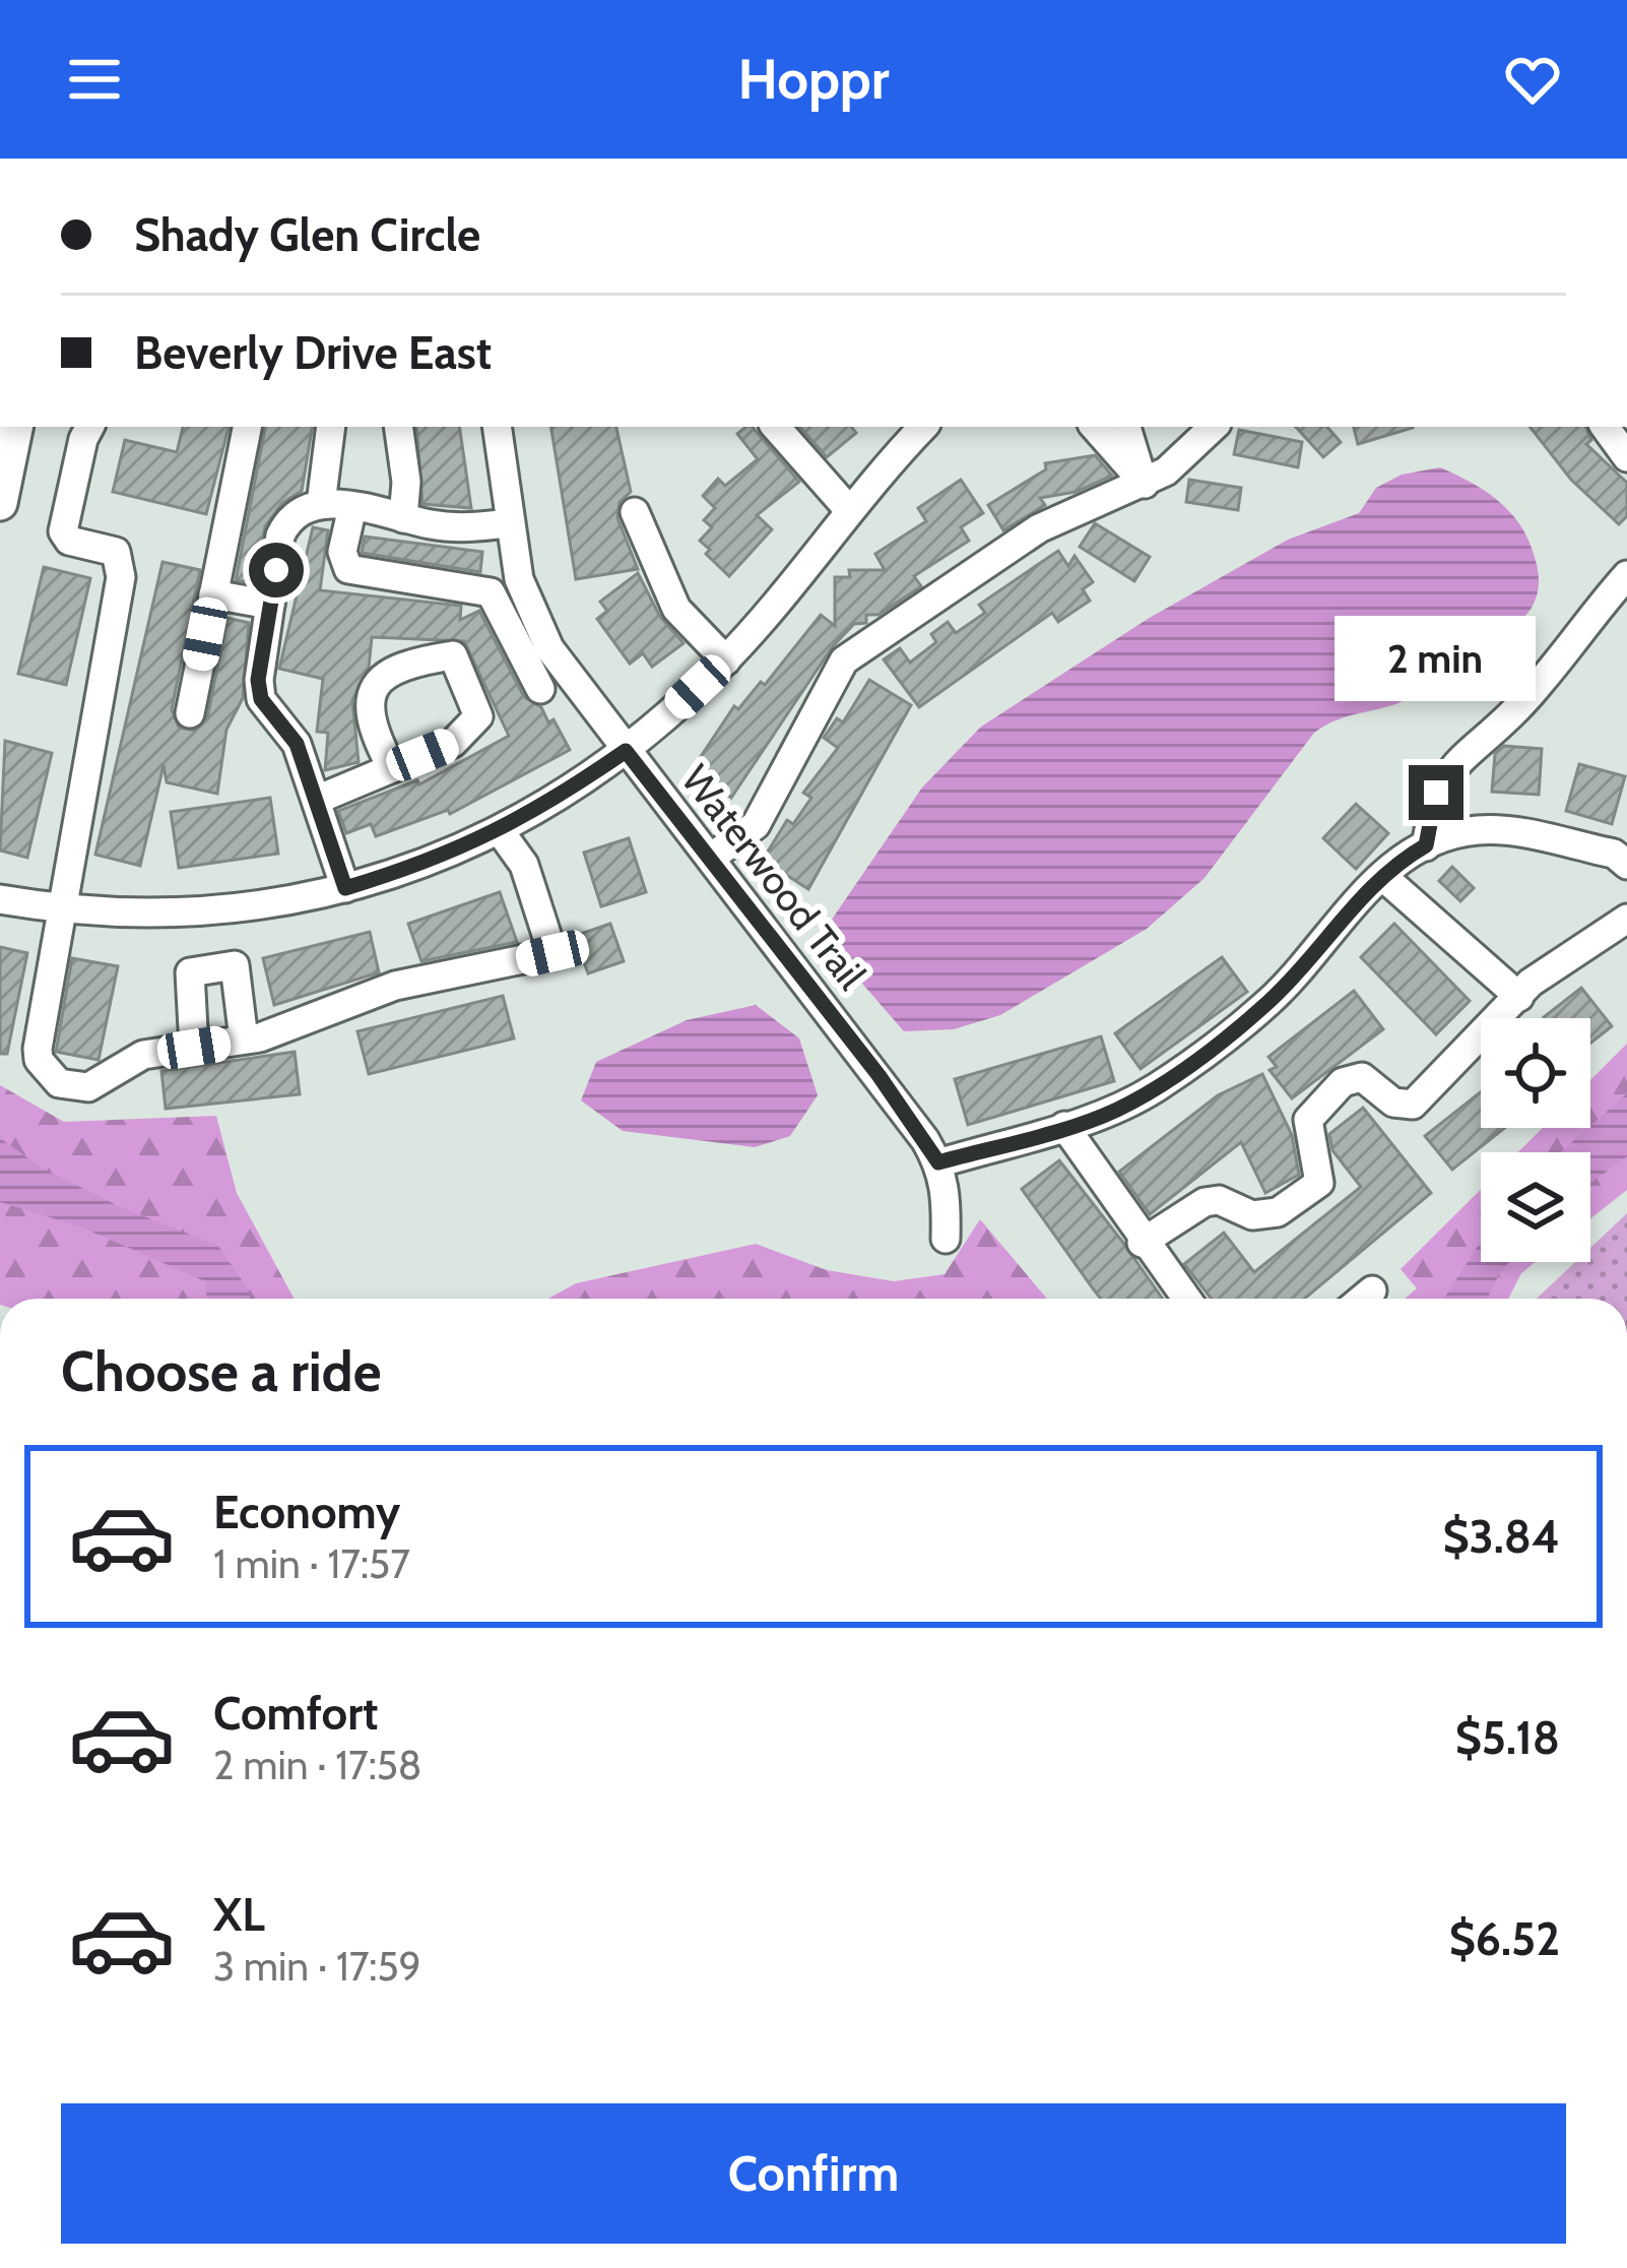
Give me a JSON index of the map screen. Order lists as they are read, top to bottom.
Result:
{
  "streets": {
    "street": ["Waterwood Trail"]
  },
  "page": {
    "header": "Hoppr",
    "banner": ["Shady Glen Circle", "Beverly Drive East"],
    "bubble": "2 min",
    "heading": "Choose a ride",
    "list": [
      {
        "name": "Economy",
        "note": "1 min · 17:57",
        "value": "$3.84"
      },
      {
        "name": "Comfort",
        "note": "2 min · 17:58",
        "value": "$5.18"
      },
      {
        "name": "XL",
        "note": "3 min · 17:59",
        "value": "$6.52"
      }
    ],
    "buttons": "Confirm"
  }
}
